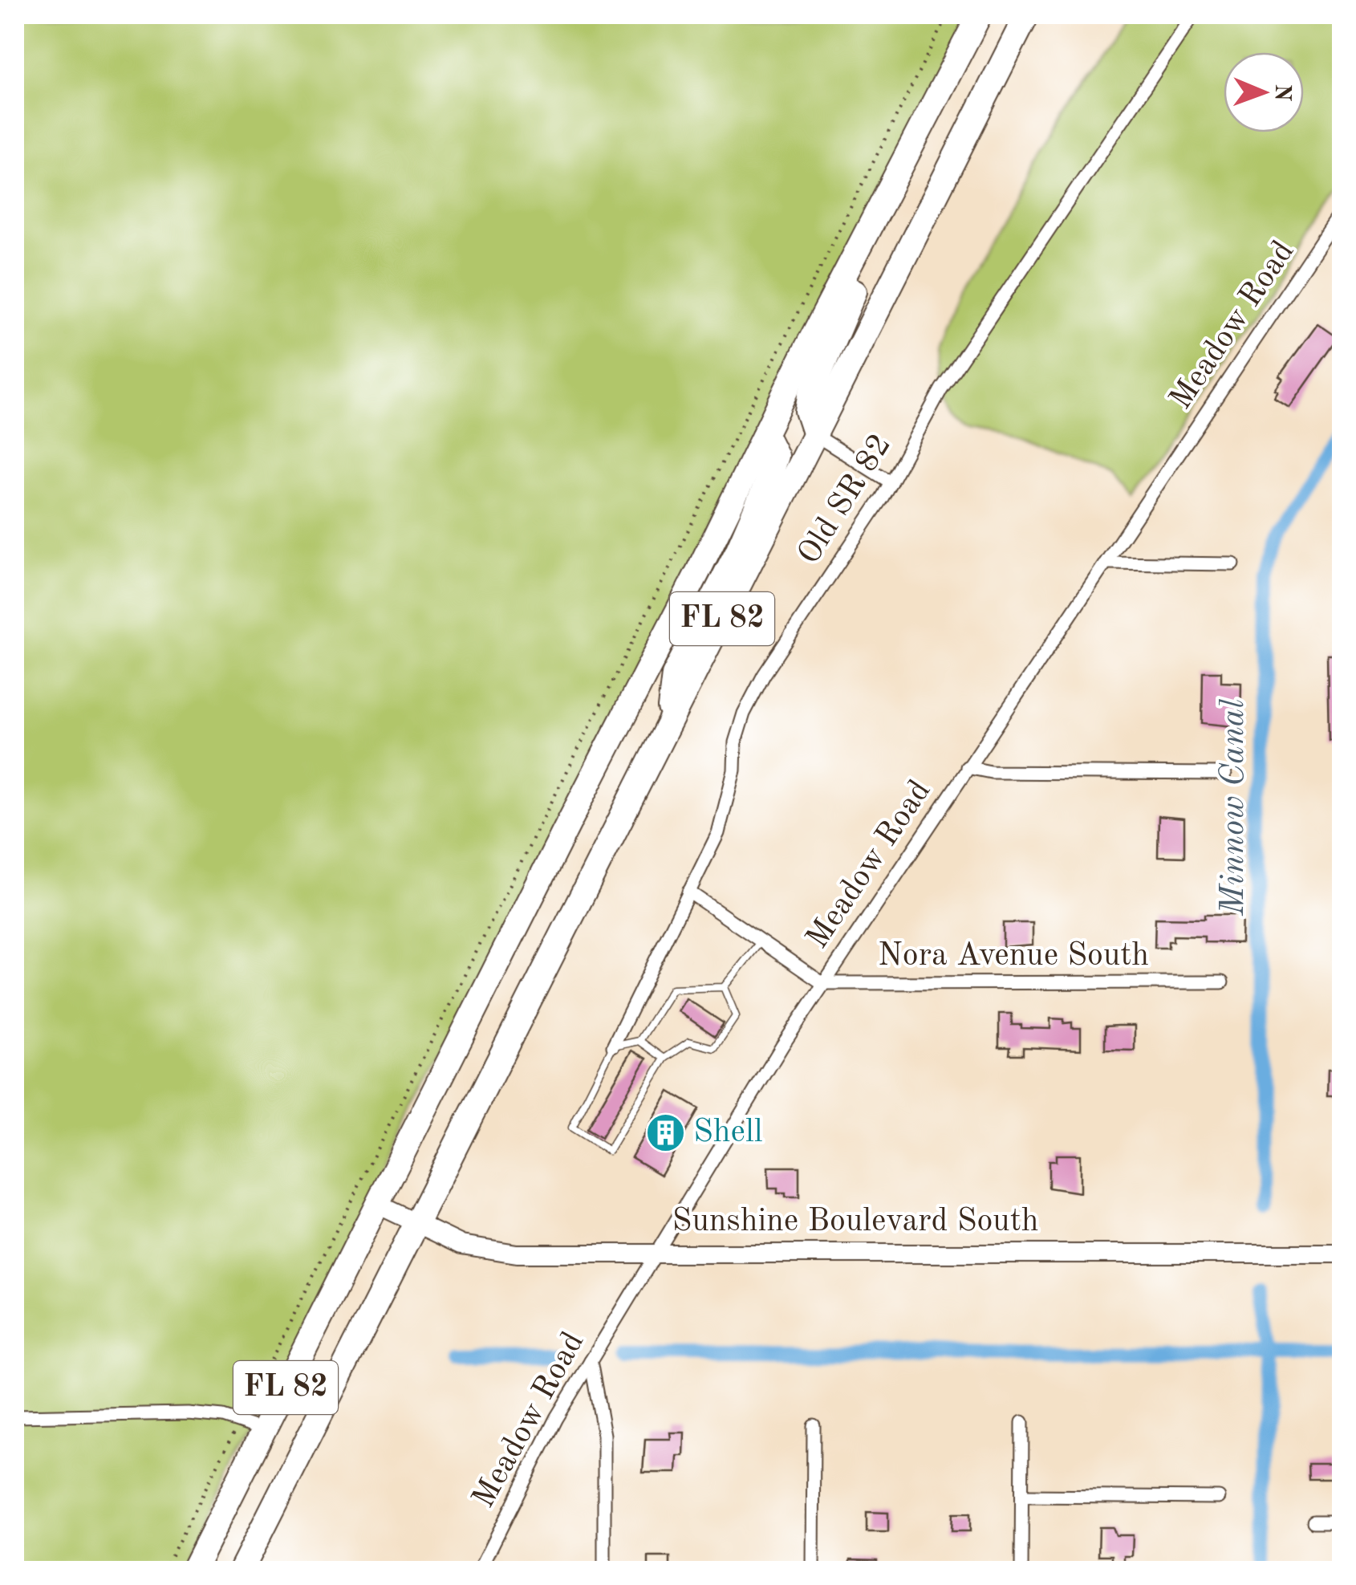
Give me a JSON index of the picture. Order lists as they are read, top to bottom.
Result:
{
  "streets": {
    "highway": ["FL 82"],
    "street": [
      "Meadow Road",
      "Old SR 82",
      "Nora Avenue South",
      "Sunshine Boulevard South"
    ]
  },
  "crossings": [
    ["Meadow Road", "Nora Avenue South"],
    ["Meadow Road", "Sunshine Boulevard South"],
    ["FL 82", "Sunshine Boulevard South"]
  ],
  "water": ["Minnow Canal"],
  "places": {
    "building": ["Shell"]
  },
  "north": "right"
}
